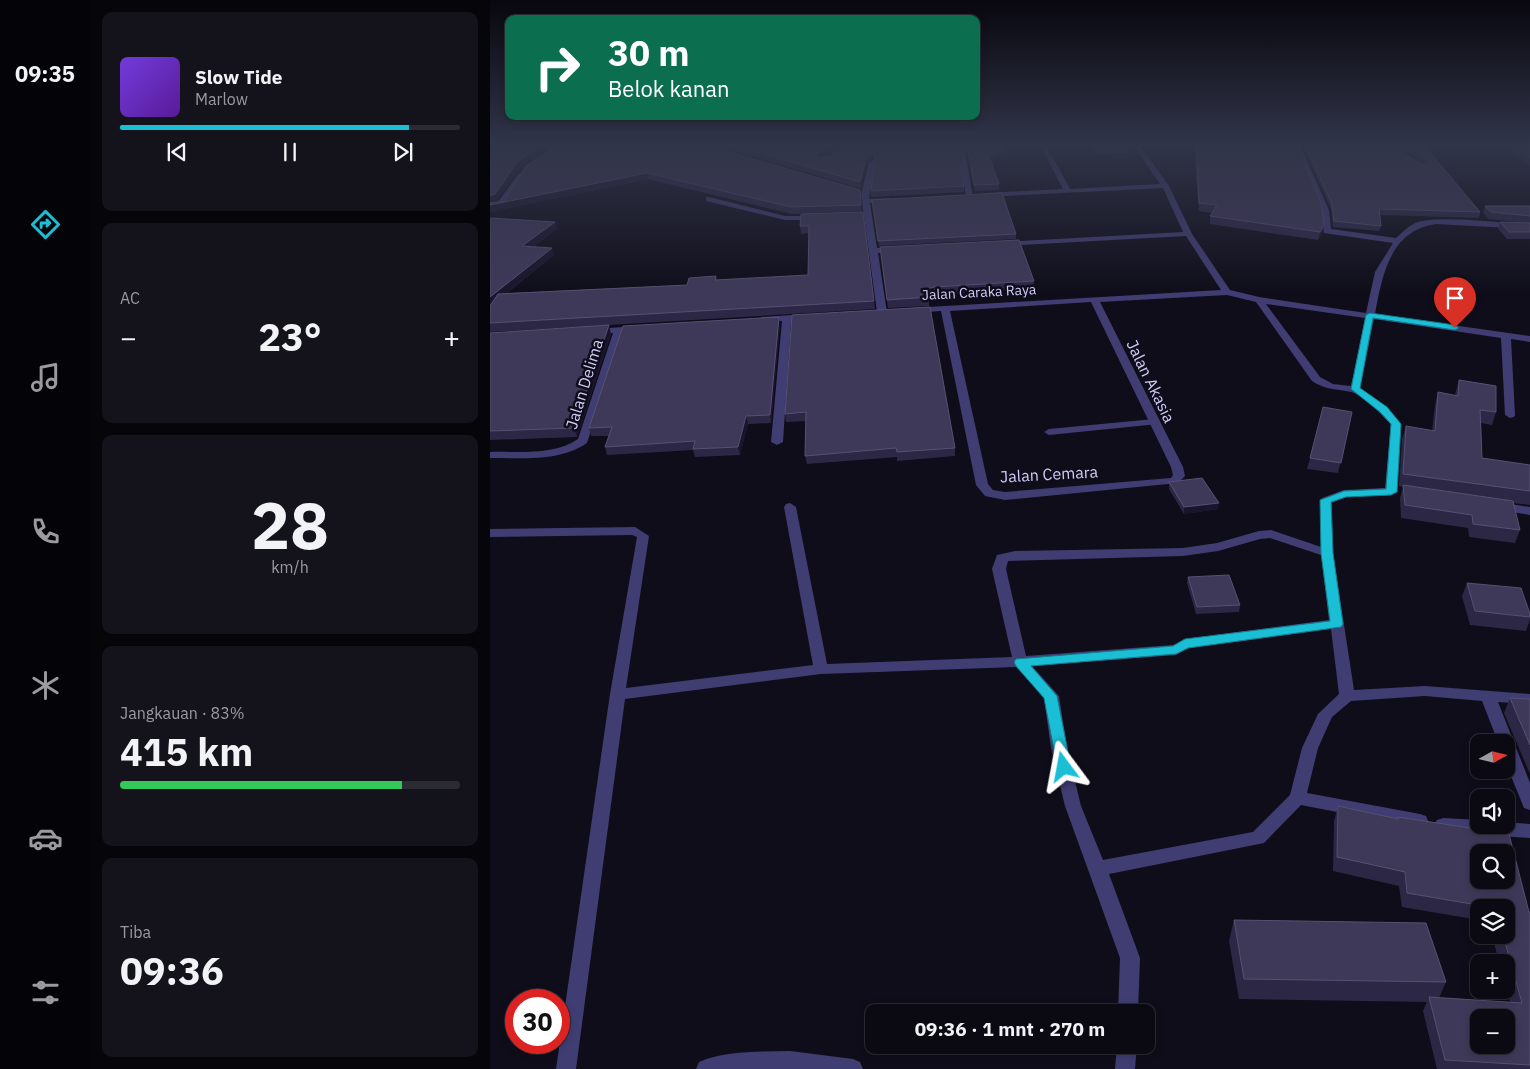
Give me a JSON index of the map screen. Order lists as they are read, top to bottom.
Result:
{
  "streets": {
    "street": [
      "Jalan Caraka Raya",
      "Jalan Akasia",
      "Jalan Delima",
      "Jalan Cemara"
    ]
  },
  "crossings": [
    ["Jalan Caraka Raya", "Jalan Akasia"],
    ["Jalan Caraka Raya", "Jalan Cemara"],
    ["Jalan Akasia", "Jalan Cemara"]
  ],
  "north": "right",
  "page": {
    "tabs": "09:35",
    "turn": ["30 m", "Belok kanan"],
    "song": ["Slow Tide", "Marlow"],
    "tile": [
      "AC",
      ["28", "km/h"],
      ["Jangkauan · 83%", "415 km"],
      ["Tiba", "09:36"]
    ],
    "heat": ["−", "23°", "+"],
    "map_buttons": ["+", "−"],
    "limit": "30",
    "trip": "09:36 · 1 mnt · 270 m"
  }
}
